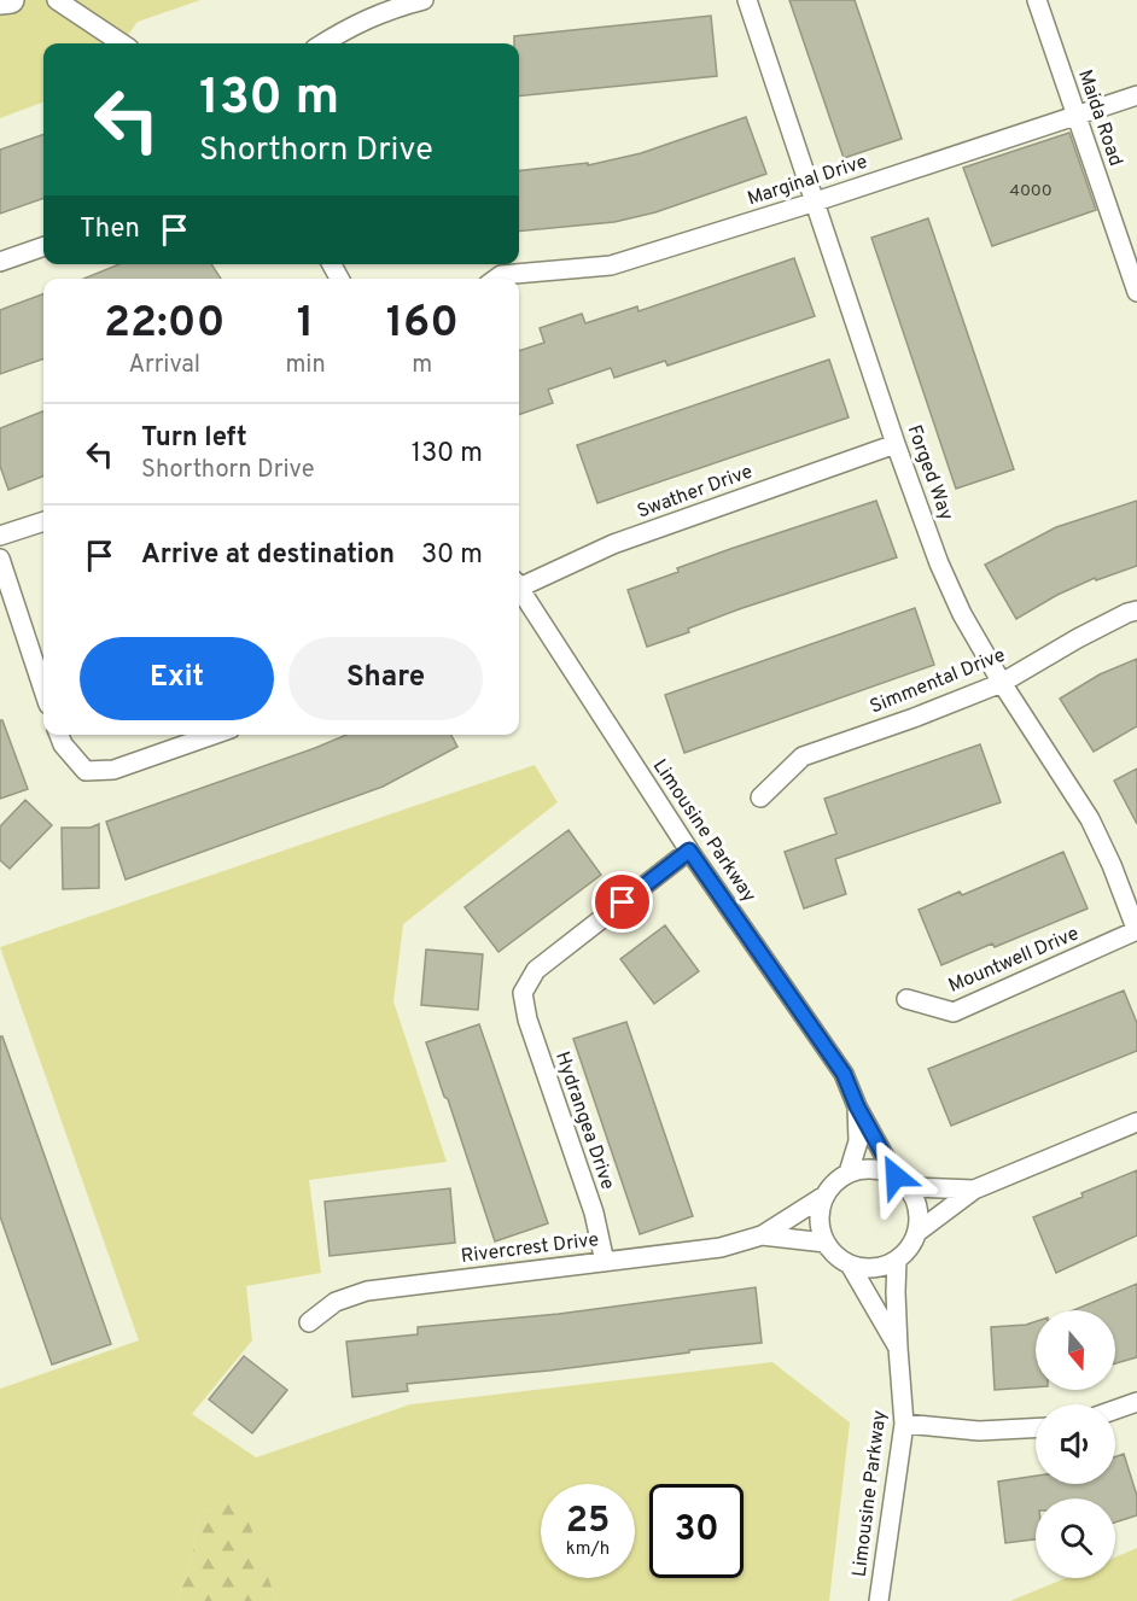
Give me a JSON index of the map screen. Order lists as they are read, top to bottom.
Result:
{
  "streets": {
    "street": [
      "Maida Road",
      "Marginal Drive",
      "Forged Way",
      "Swather Drive",
      "Simmental Drive",
      "Limousine Parkway",
      "Mountwell Drive",
      "Hydrangea Drive",
      "Rivercrest Drive"
    ]
  },
  "crossings": [
    ["Maida Road", "Marginal Drive"],
    ["Marginal Drive", "Forged Way"],
    ["Forged Way", "Swather Drive"],
    ["Forged Way", "Simmental Drive"],
    ["Forged Way", "Mountwell Drive"],
    ["Limousine Parkway", "Hydrangea Drive"],
    ["Limousine Parkway", "Rivercrest Drive"],
    ["Hydrangea Drive", "Rivercrest Drive"]
  ],
  "house_numbers": ["4000"],
  "north": "bottom",
  "page": {
    "turn": ["130 m", "Shorthorn Drive"],
    "then": "Then",
    "eta": [
      "22:00",
      "Arrival",
      "1",
      "min",
      "160",
      "m"
    ],
    "list": [
      {
        "name": "Turn left",
        "note": "Shorthorn Drive",
        "value": "130 m"
      },
      {
        "name": "Arrive at destination",
        "value": "30 m"
      }
    ],
    "buttons": ["Exit", "Share"],
    "speed": "25 km/h",
    "limit": "30"
  }
}
